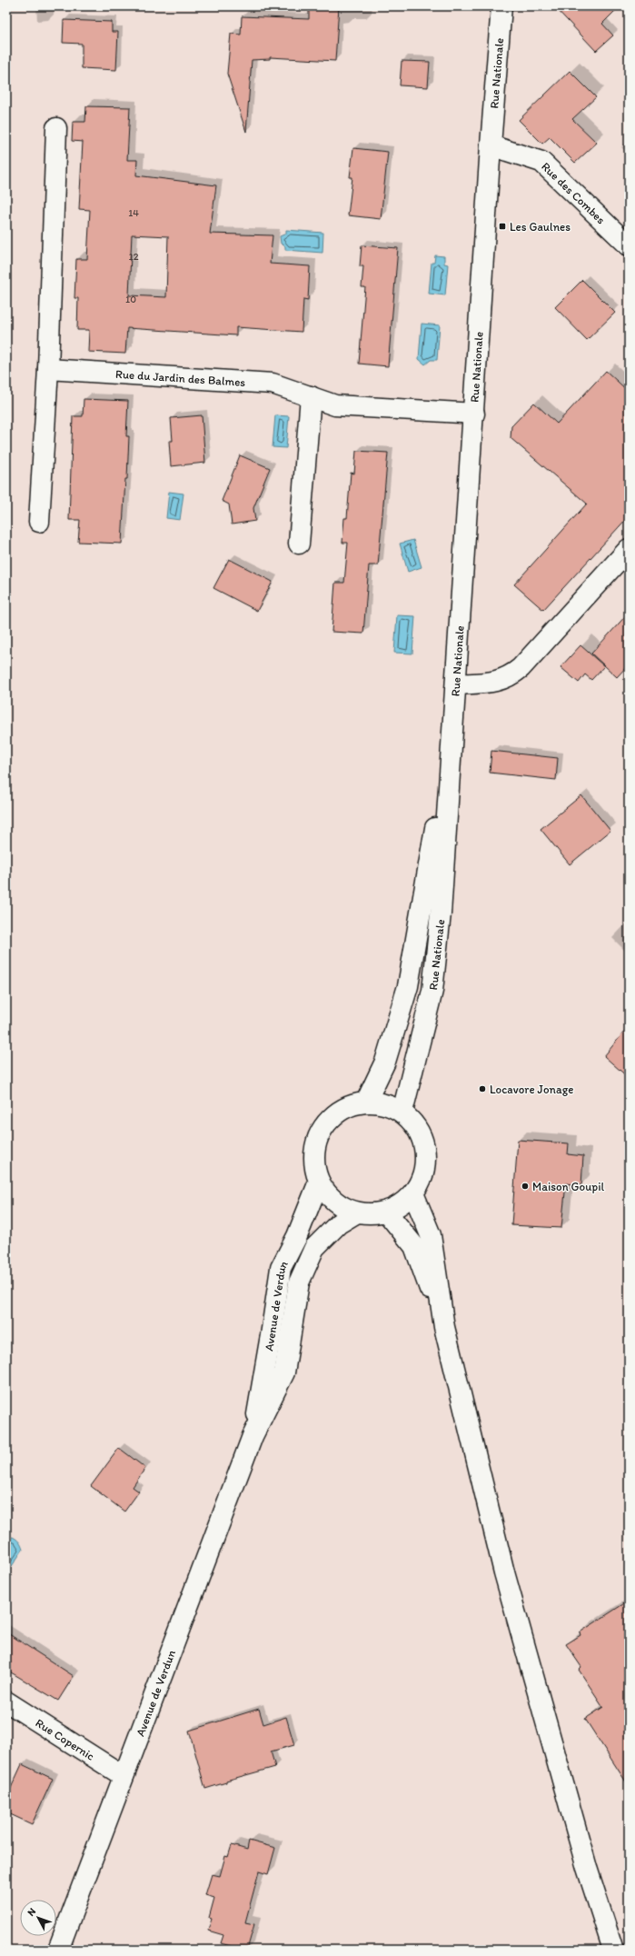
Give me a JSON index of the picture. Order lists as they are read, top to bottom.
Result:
{
  "streets": {
    "main road": [
      "Rue Nationale",
      "Rue des Combes",
      "Rue du Jardin des Balmes",
      "Avenue de Verdun",
      "Rue Copernic"
    ]
  },
  "crossings": [
    ["Rue Nationale", "Rue des Combes"],
    ["Rue Nationale", "Rue du Jardin des Balmes"],
    ["Rue Nationale", "Avenue de Verdun"],
    ["Avenue de Verdun", "Rue Copernic"]
  ],
  "places": {
    "transit": ["Les Gaulnes"],
    "other": ["Locavore Jonage", "Maison Goupil"]
  },
  "house_numbers": ["14", "12", "10"],
  "north": "top left"
}
